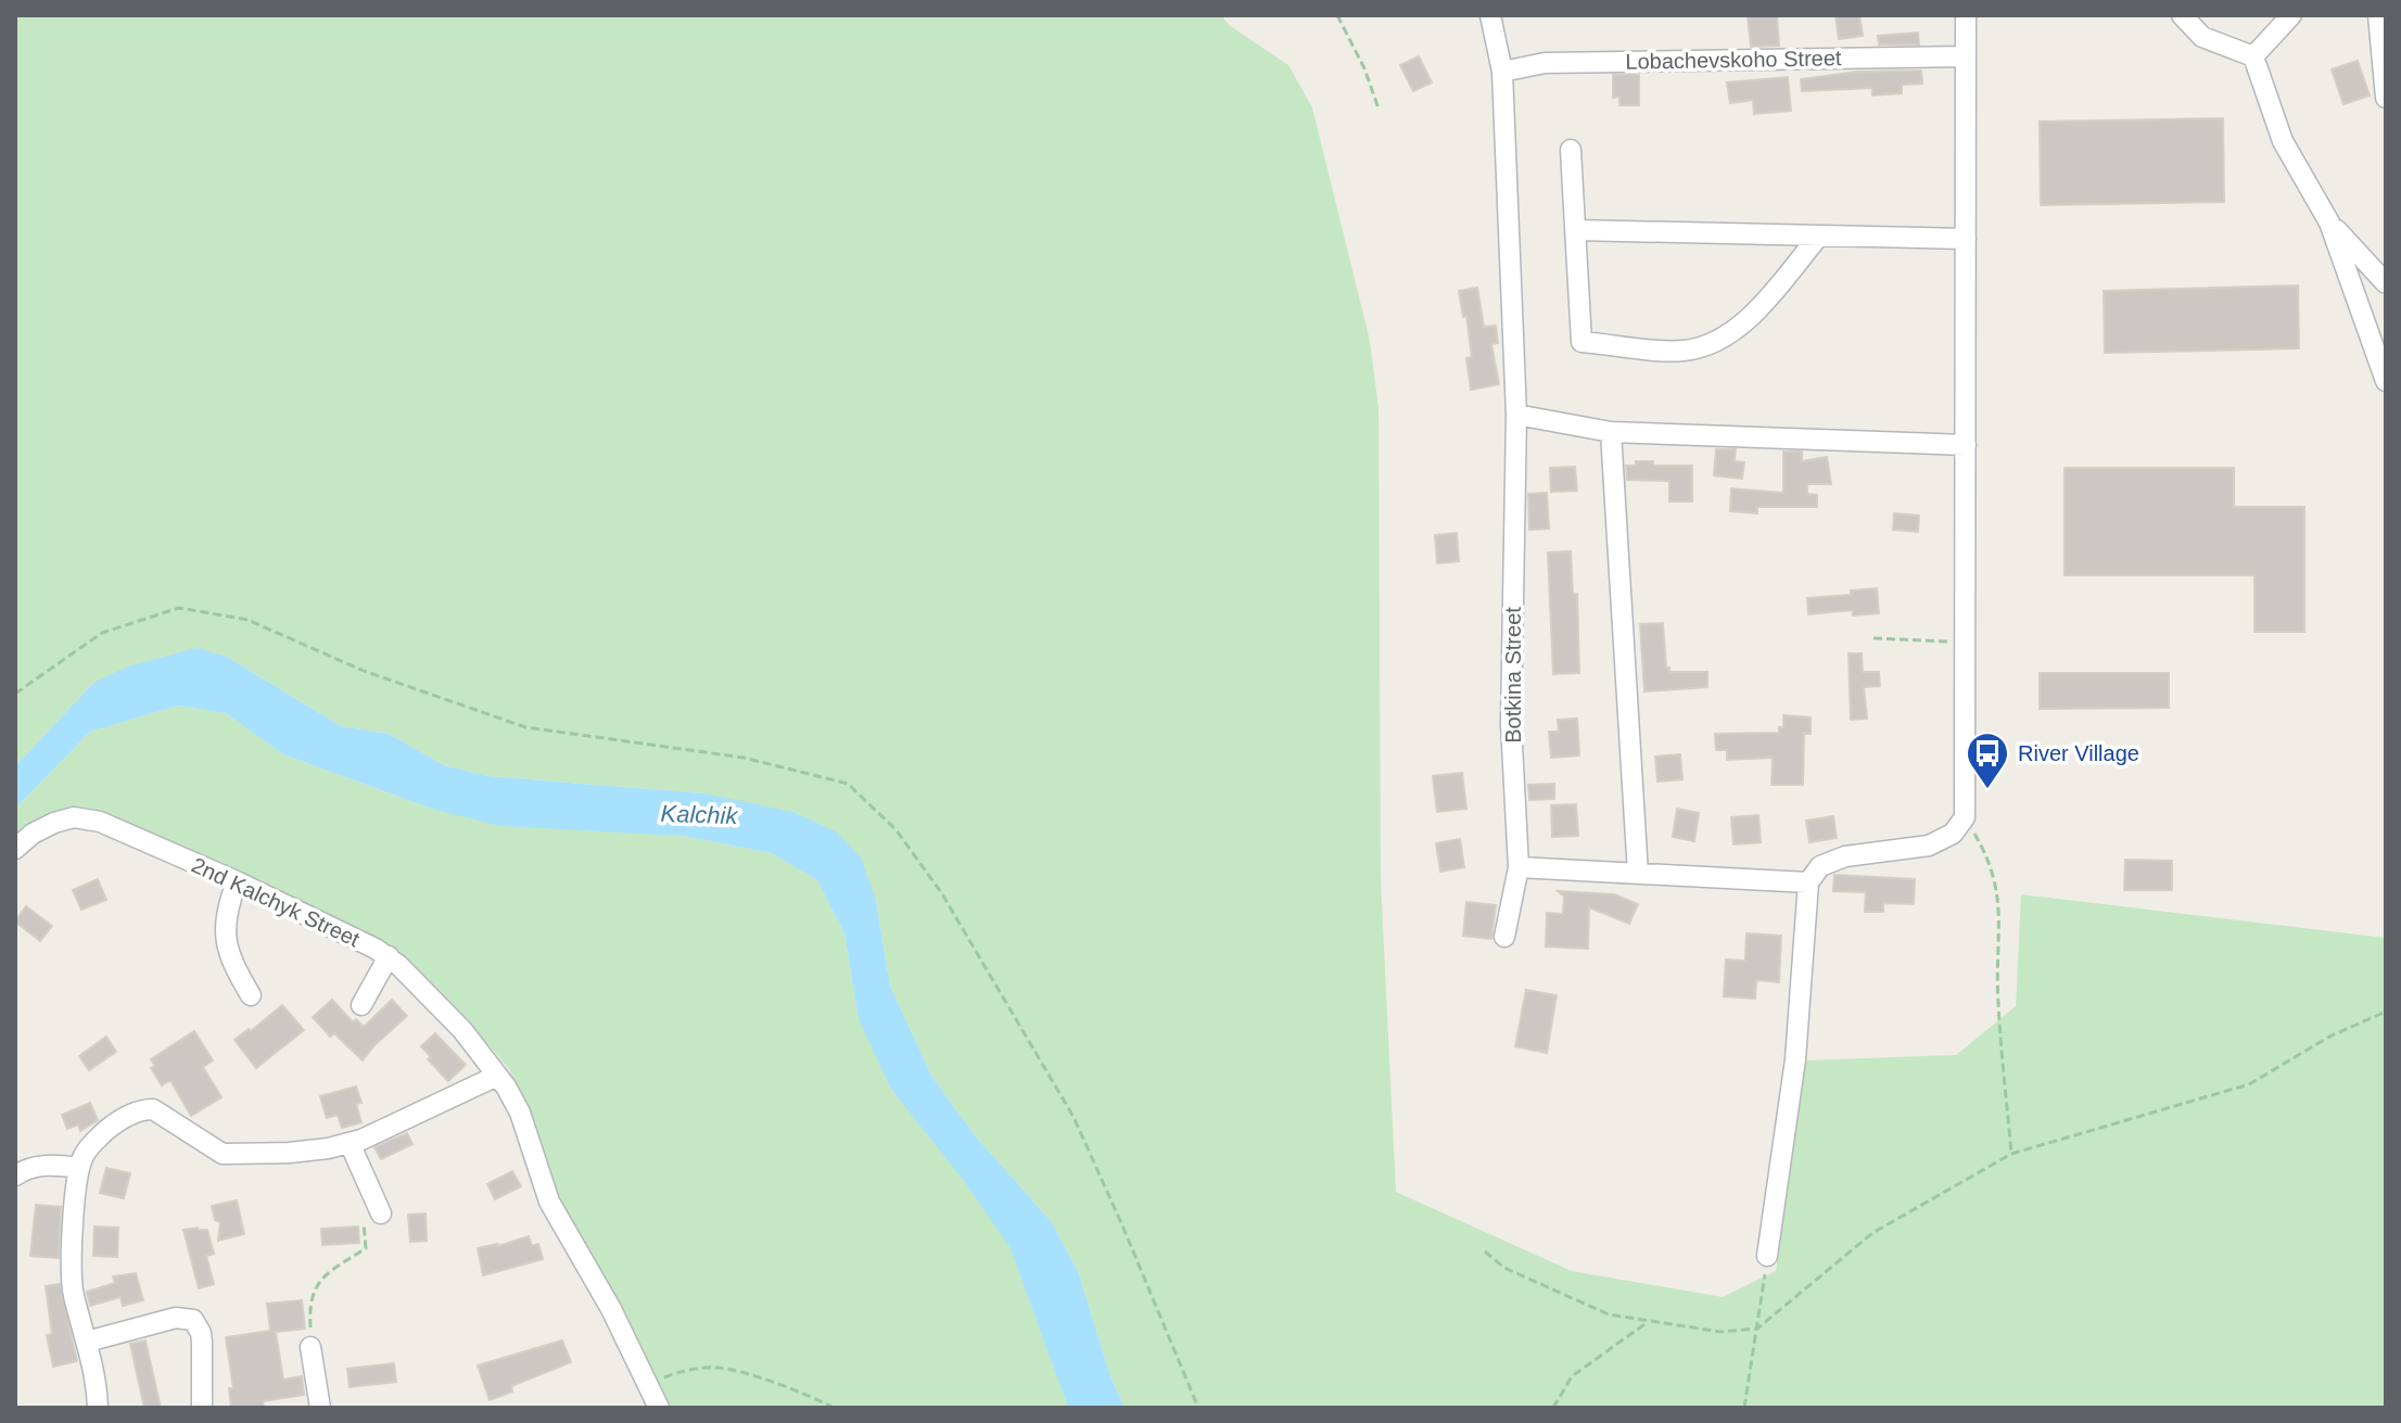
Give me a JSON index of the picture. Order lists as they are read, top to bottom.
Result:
{
  "streets": {
    "street": ["Lobachevskoho Street", "Botkina Street", "2nd Kalchyk Street"]
  },
  "crossings": [
    ["Lobachevskoho Street", "Botkina Street"]
  ],
  "water": ["Kalchik"],
  "places": {
    "bus stop": ["River Village"]
  }
}
